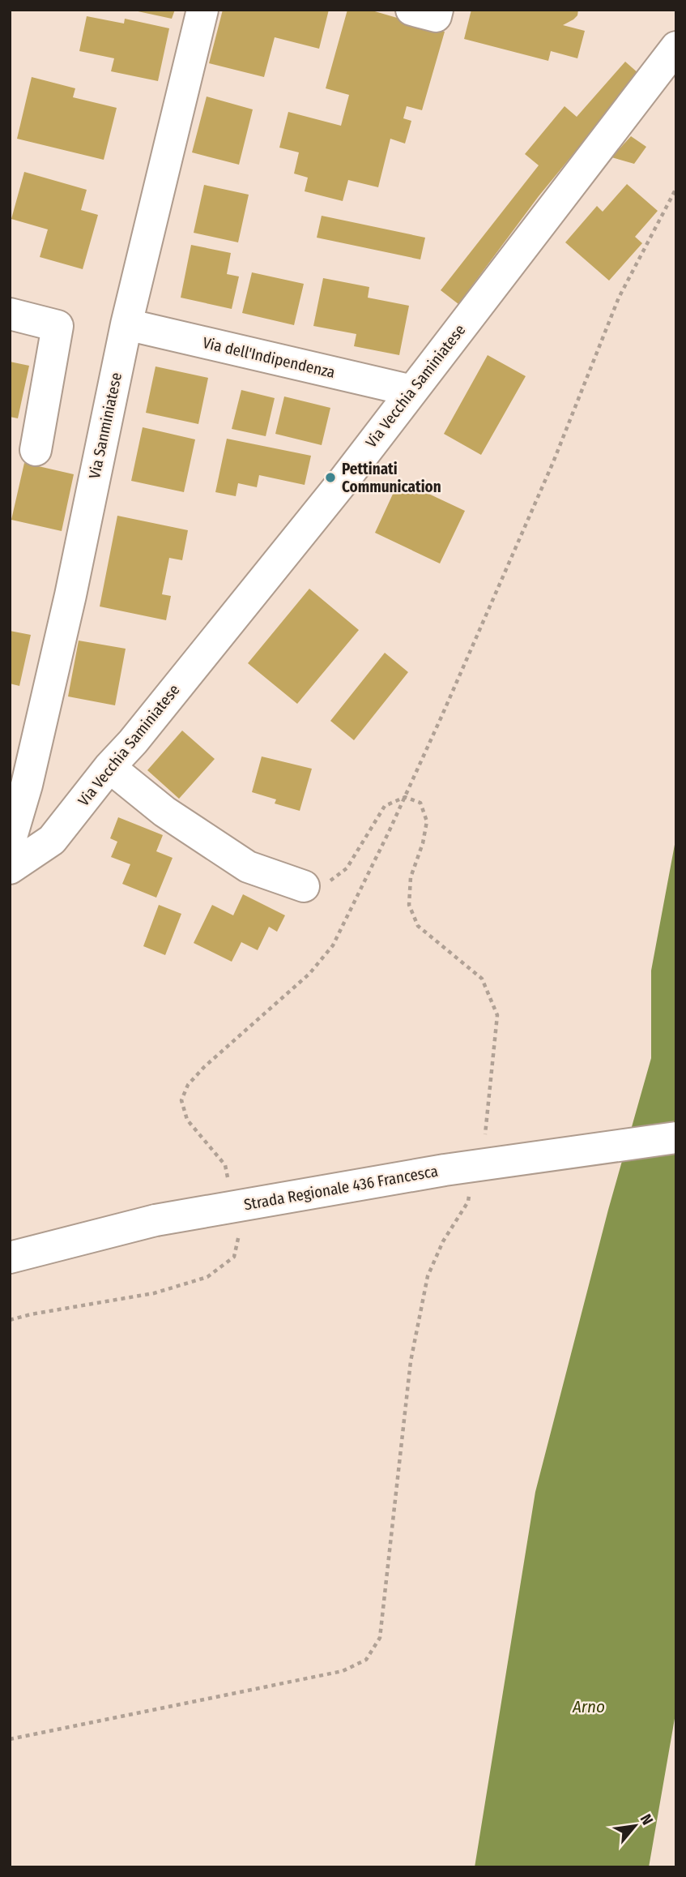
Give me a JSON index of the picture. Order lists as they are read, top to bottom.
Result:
{
  "streets": {
    "street": [
      "Via dell'Indipendenza",
      "Via Vecchia Saminiatese",
      "Via Sanminiatese",
      "Strada Regionale 436 Francesca"
    ]
  },
  "crossings": [
    ["Via dell'Indipendenza", "Via Vecchia Saminiatese"],
    ["Via dell'Indipendenza", "Via Sanminiatese"]
  ],
  "water": ["Arno"],
  "places": ["Pettinati Communication"],
  "north": "top right"
}
